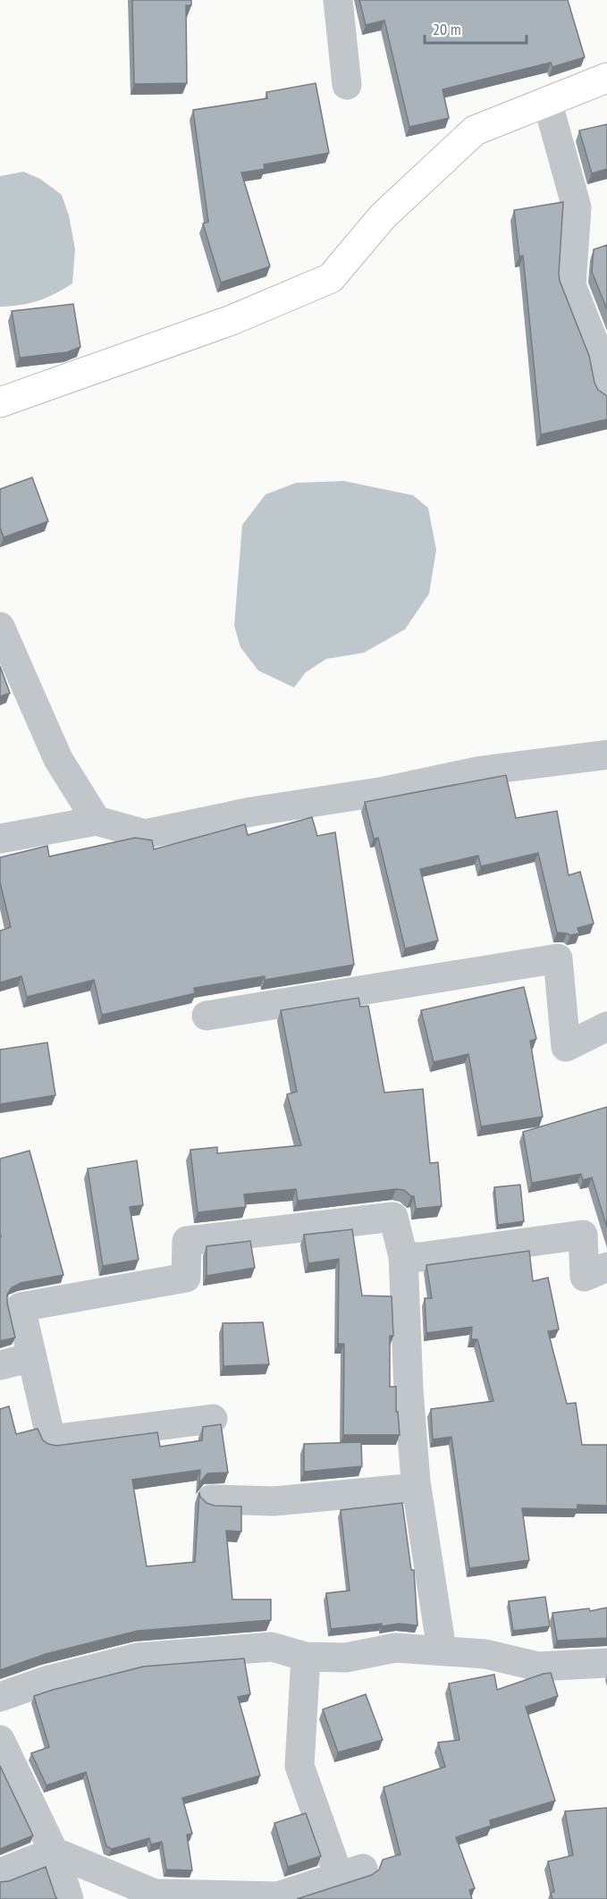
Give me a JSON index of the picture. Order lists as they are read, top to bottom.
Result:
{
  "scale_bar": "20 m"
}
